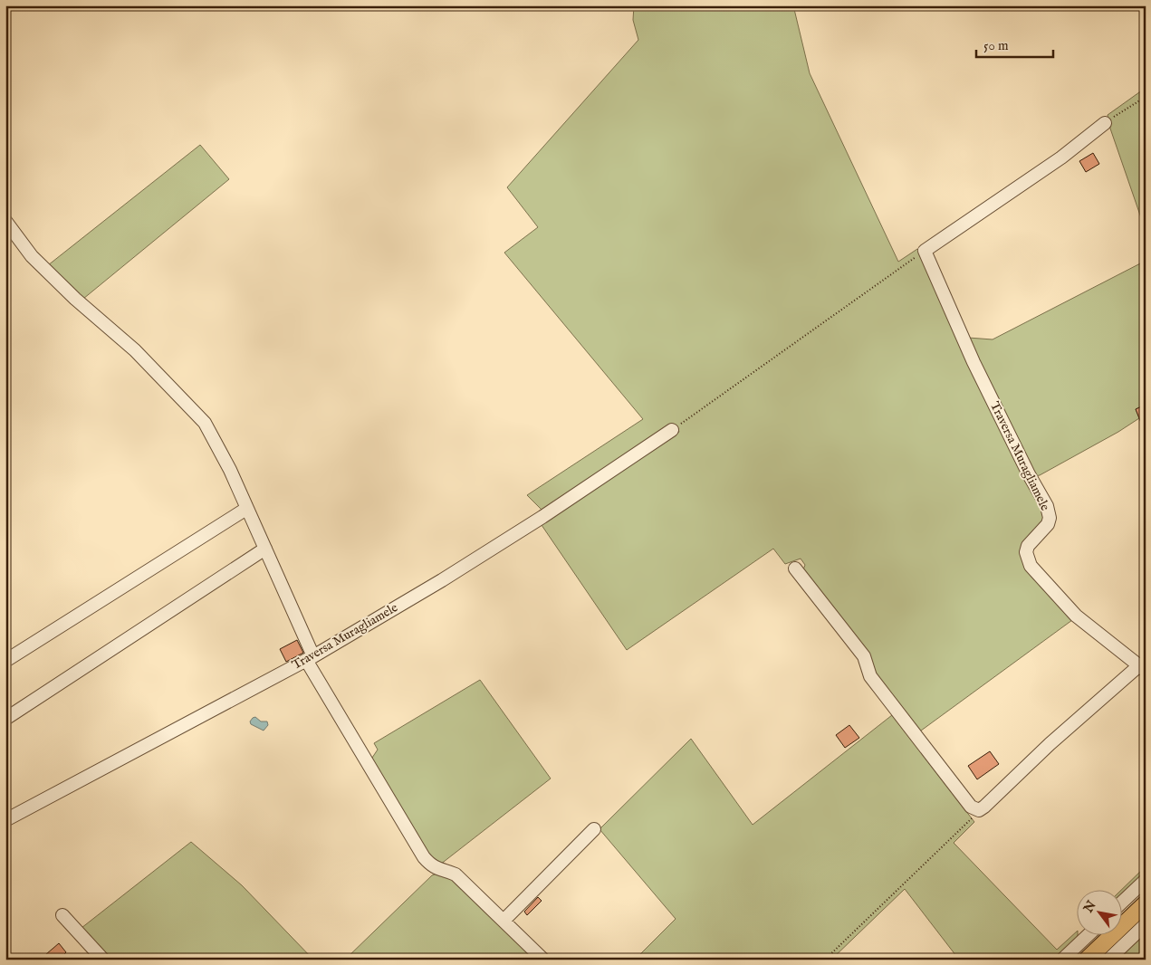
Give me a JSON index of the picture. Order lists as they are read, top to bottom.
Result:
{
  "streets": {
    "street": ["Traversa Muragliamele"]
  },
  "scale_bar": "50 m",
  "north": "top left"
}
